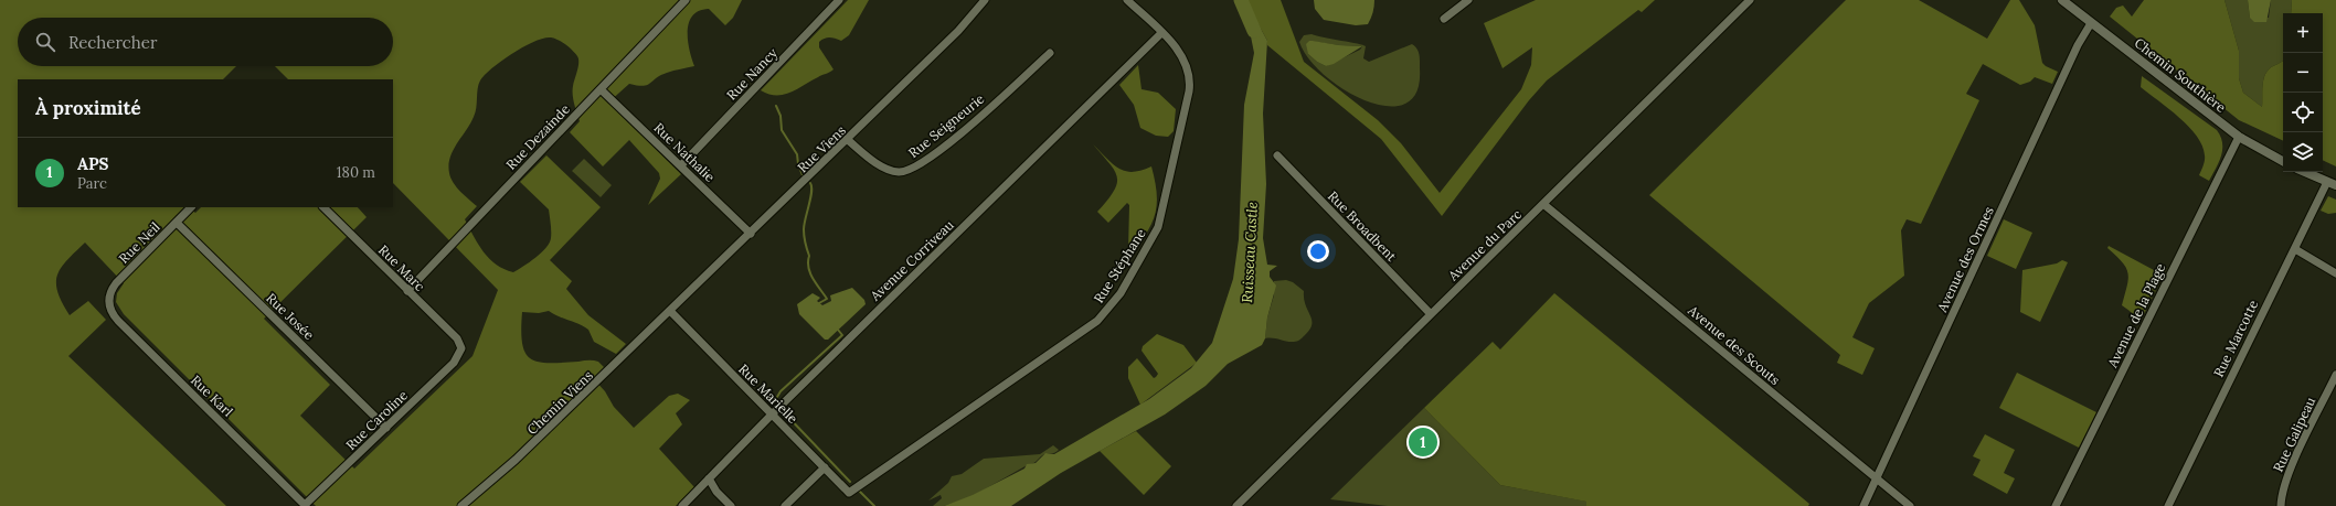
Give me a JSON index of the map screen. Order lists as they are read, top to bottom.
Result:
{
  "streets": {
    "street": [
      "Rue Nancy",
      "Chemin Southière",
      "Rue Seigneurie",
      "Rue Dezainde",
      "Rue Viens",
      "Rue Nathalie",
      "Rue Broadbent",
      "Rue Neil",
      "Avenue du Parc",
      "Avenue des Ormes",
      "Avenue Corriveau",
      "Rue Stéphane",
      "Rue Marc",
      "Avenue de la Plage",
      "Rue Josée",
      "Rue Marcotte",
      "Avenue des Scouts",
      "Rue Marielle",
      "Rue Karl",
      "Chemin Viens",
      "Rue Caroline",
      "Rue Galipeau"
    ]
  },
  "crossings": [
    ["Rue Nancy", "Rue Nathalie"],
    ["Chemin Southière", "Avenue des Ormes"],
    ["Chemin Southière", "Avenue de la Plage"],
    ["Rue Seigneurie", "Rue Viens"],
    ["Rue Dezainde", "Rue Nathalie"],
    ["Rue Dezainde", "Rue Marc"],
    ["Rue Viens", "Rue Nathalie"],
    ["Rue Viens", "Rue Marielle"],
    ["Rue Viens", "Chemin Viens"],
    ["Rue Broadbent", "Avenue du Parc"],
    ["Rue Neil", "Rue Josée"],
    ["Rue Neil", "Rue Karl"],
    ["Avenue du Parc", "Avenue des Scouts"],
    ["Avenue des Ormes", "Avenue des Scouts"],
    ["Avenue Corriveau", "Rue Stéphane"],
    ["Avenue Corriveau", "Rue Marielle"],
    ["Rue Stéphane", "Rue Marielle"],
    ["Rue Marc", "Rue Caroline"],
    ["Rue Josée", "Rue Caroline"],
    ["Rue Marielle", "Chemin Viens"],
    ["Rue Karl", "Rue Caroline"]
  ],
  "water": ["Ruisseau Castle"],
  "page": {
    "map_buttons": ["+", "−"],
    "search": "Rechercher",
    "heading": "À proximité",
    "list": [
      {
        "mark": "1",
        "name": "APS",
        "note": "Parc",
        "value": "180 m"
      }
    ],
    "pins": "1"
  }
}
